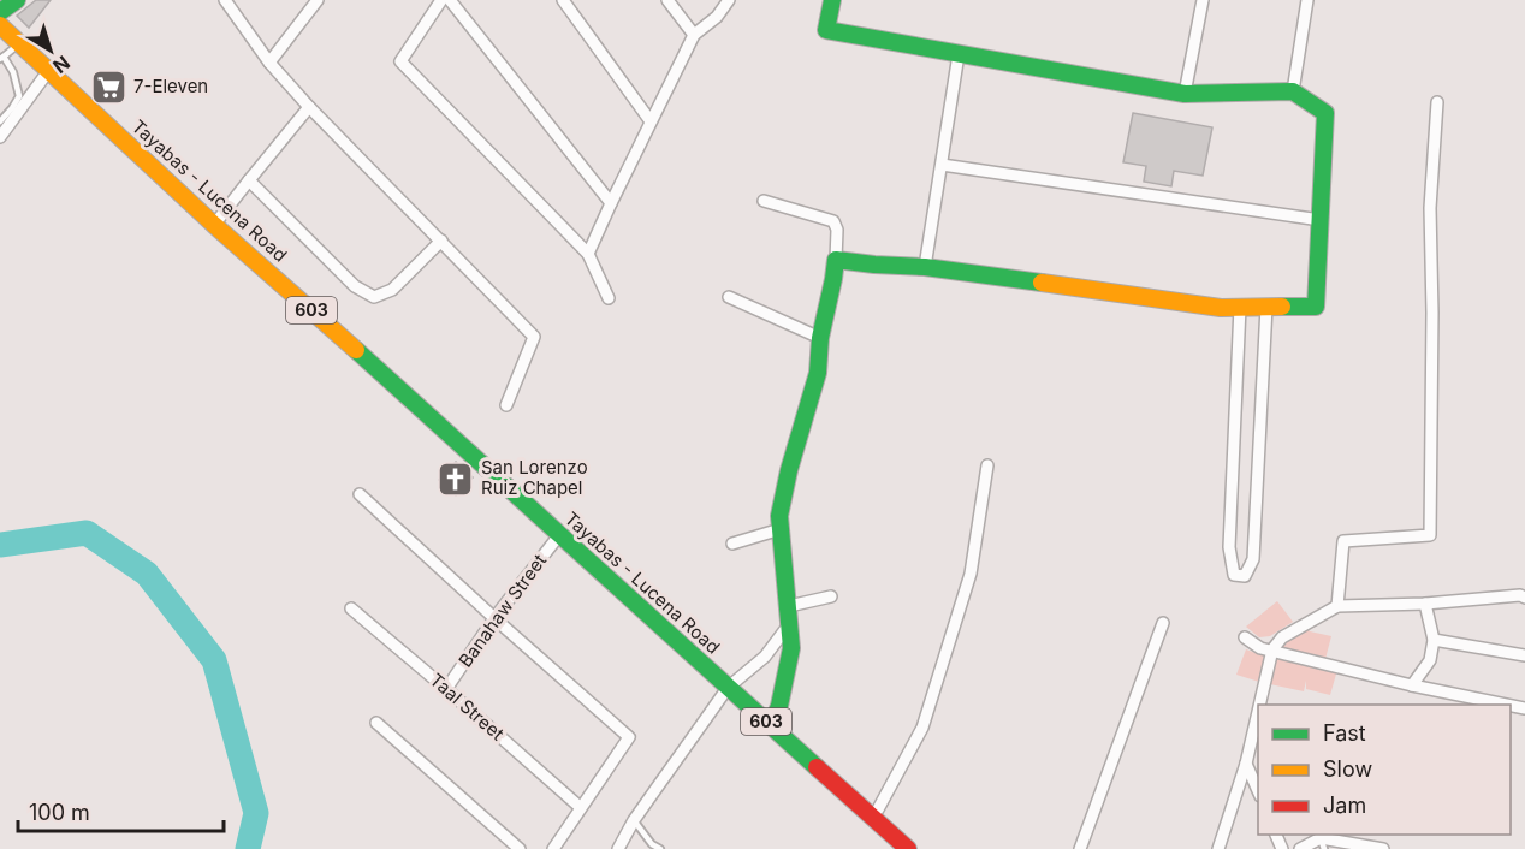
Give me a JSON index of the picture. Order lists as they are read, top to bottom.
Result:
{
  "streets": {
    "main road": ["Tayabas - Lucena Road", "603"],
    "street": ["Banahaw Street", "Taal Street"]
  },
  "crossings": [
    ["Tayabas - Lucena Road", "Banahaw Street"],
    ["Banahaw Street", "Taal Street"]
  ],
  "places": {
    "supermarket": ["7-Eleven"],
    "church": ["San Lorenzo Ruiz Chapel"]
  },
  "legend": ["Fast", "Slow", "Jam"],
  "scale_bar": "100 m",
  "north": "bottom right"
}
